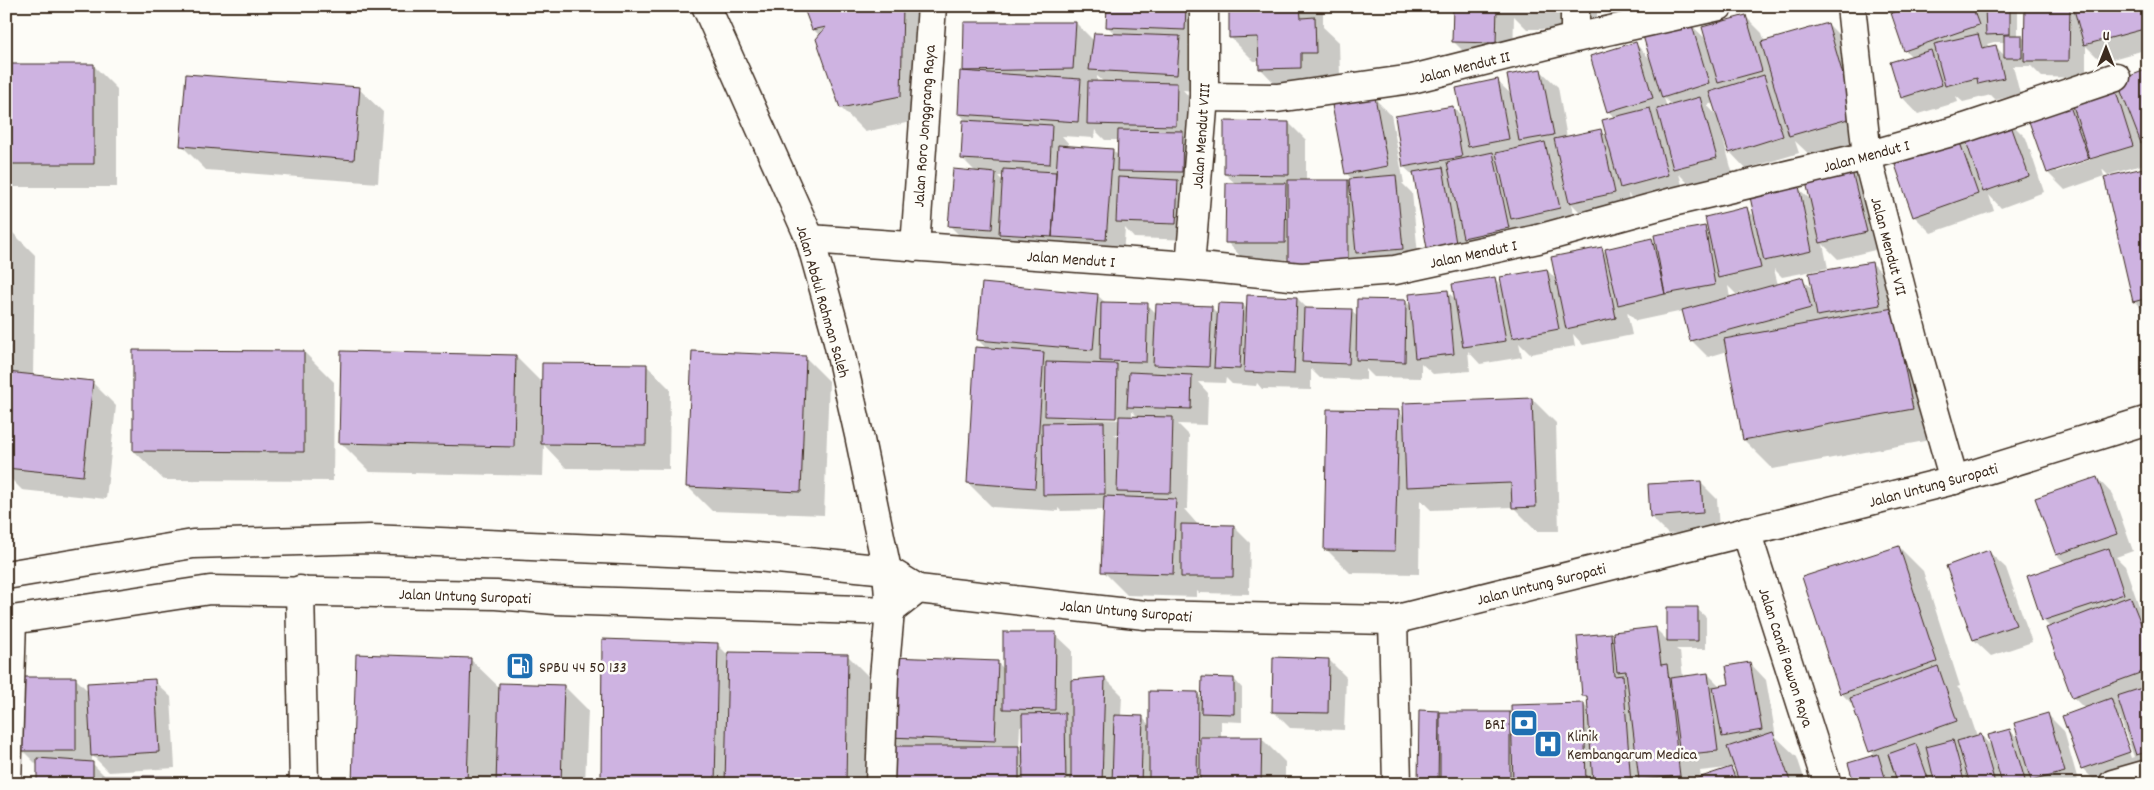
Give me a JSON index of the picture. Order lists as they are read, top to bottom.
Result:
{
  "streets": {
    "street": [
      "Jalan Mendut II",
      "Jalan Roro Jonggrang Raya",
      "Jalan Mendut VIII",
      "Jalan Mendut I",
      "Jalan Mendut VII",
      "Jalan Abdul Rahman Saleh",
      "Jalan Untung Suropati",
      "Jalan Candi Pawon Raya"
    ]
  },
  "crossings": [
    ["Jalan Mendut II", "Jalan Mendut VIII"],
    ["Jalan Roro Jonggrang Raya", "Jalan Mendut I"],
    ["Jalan Mendut VIII", "Jalan Mendut I"],
    ["Jalan Mendut I", "Jalan Mendut VII"],
    ["Jalan Mendut I", "Jalan Abdul Rahman Saleh"],
    ["Jalan Mendut VII", "Jalan Untung Suropati"],
    ["Jalan Abdul Rahman Saleh", "Jalan Untung Suropati"],
    ["Jalan Untung Suropati", "Jalan Candi Pawon Raya"]
  ],
  "places": {
    "fuel station": ["SPBU 44 50 133"],
    "bank": ["BRI"],
    "hospital": ["Klinik Kembangarum Medica"]
  },
  "north": "top"
}
